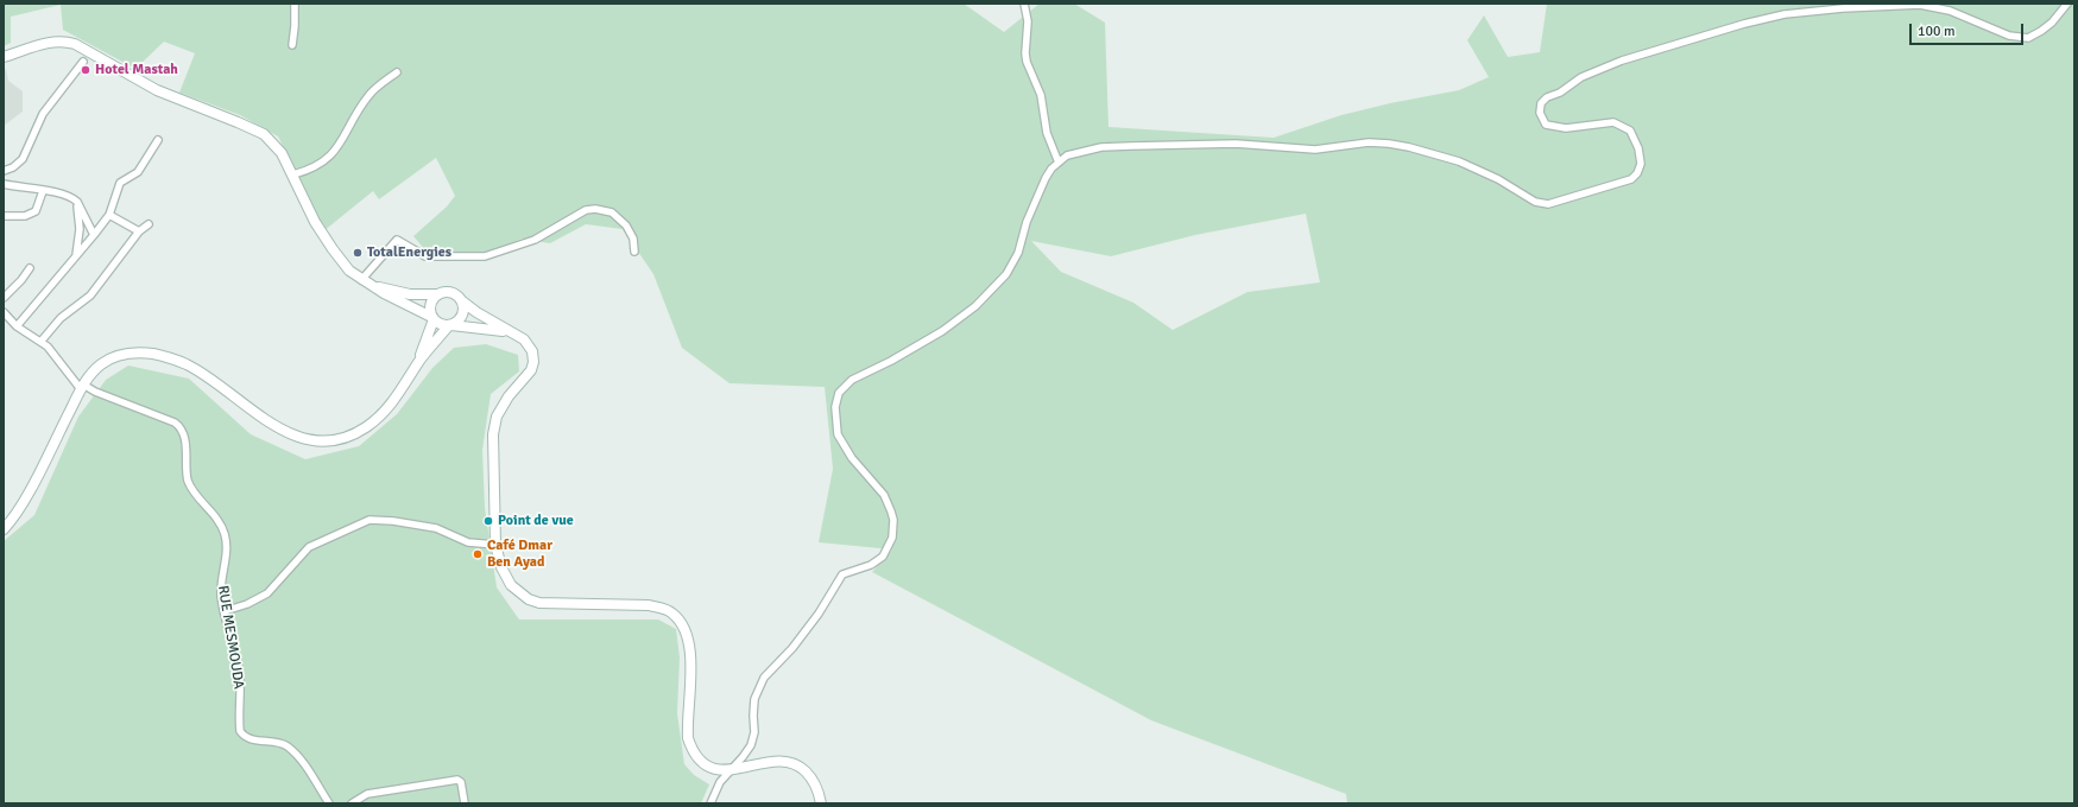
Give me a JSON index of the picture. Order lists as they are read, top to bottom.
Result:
{
  "streets": {
    "street": ["RUE MESMOUDA"]
  },
  "places": [
    "Hotel Mastah",
    "TotalEnergies",
    "Point de vue",
    "Café Dmar Ben Ayad"
  ],
  "scale_bar": "100 m"
}
